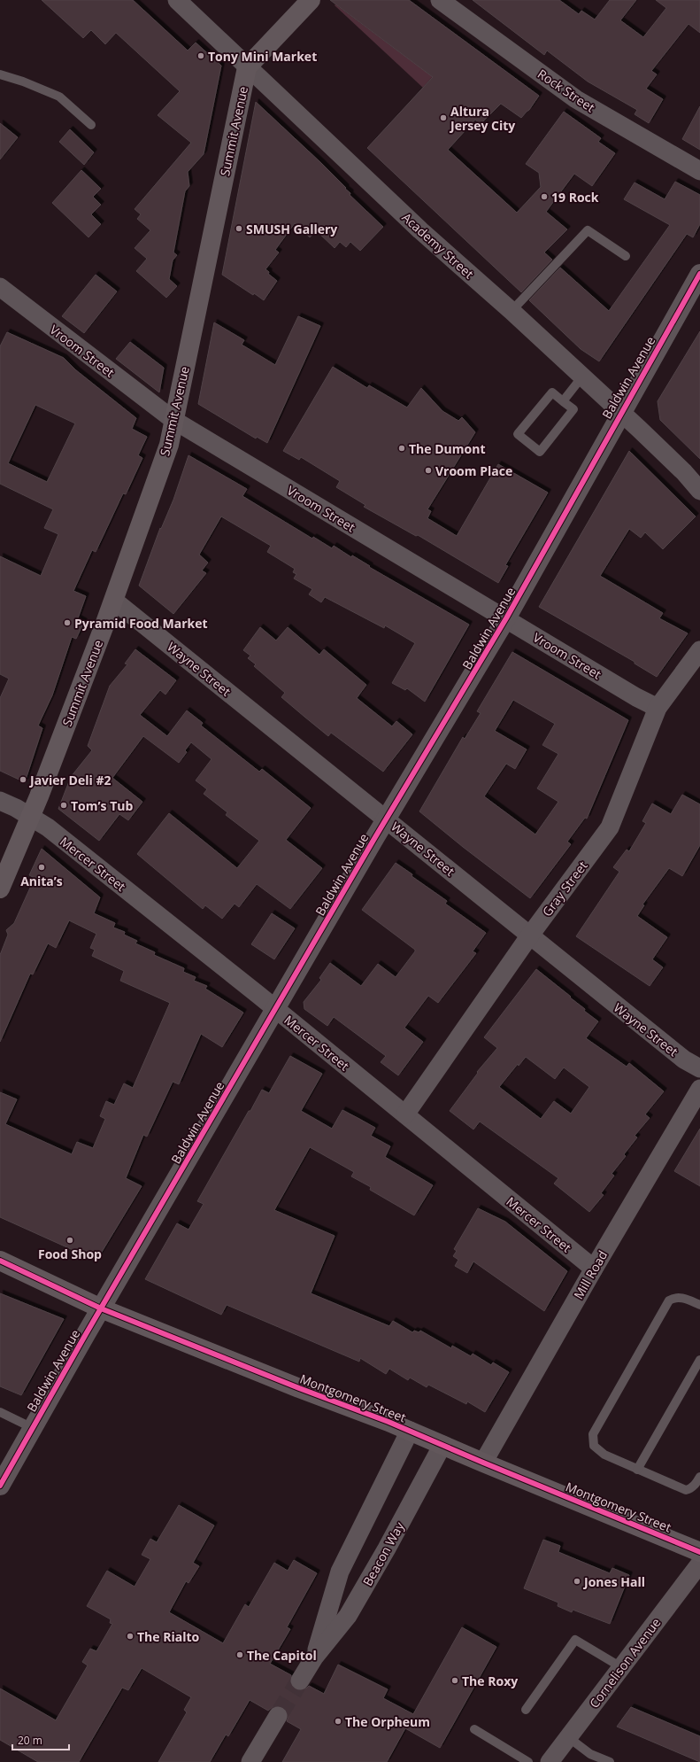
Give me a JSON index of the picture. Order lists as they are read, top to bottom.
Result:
{
  "streets": {
    "main road": ["Summit Avenue", "Montgomery Street"],
    "street": [
      "Rock Street",
      "Academy Street",
      "Vroom Street",
      "Baldwin Avenue",
      "Wayne Street",
      "Mercer Street",
      "Gray Street",
      "Mill Road",
      "Beacon Way",
      "Cornelison Avenue"
    ]
  },
  "crossings": [
    ["Summit Avenue", "Academy Street"],
    ["Summit Avenue", "Vroom Street"],
    ["Summit Avenue", "Wayne Street"],
    ["Summit Avenue", "Mercer Street"],
    ["Academy Street", "Baldwin Avenue"],
    ["Vroom Street", "Baldwin Avenue"],
    ["Vroom Street", "Gray Street"],
    ["Baldwin Avenue", "Wayne Street"],
    ["Baldwin Avenue", "Mercer Street"],
    ["Baldwin Avenue", "Montgomery Street"],
    ["Wayne Street", "Gray Street"],
    ["Mercer Street", "Gray Street"],
    ["Mercer Street", "Mill Road"],
    ["Mill Road", "Montgomery Street"],
    ["Montgomery Street", "Beacon Way"]
  ],
  "places": [
    "Tony Mini Market",
    "Altura Jersey City",
    "19 Rock",
    "SMUSH Gallery",
    "The Dumont",
    "Vroom Place",
    "Pyramid Food Market",
    "Javier Deli #2",
    "Tom’s Tub",
    "Anita’s",
    "Food Shop",
    "Jones Hall",
    "The Rialto",
    "The Capitol",
    "The Roxy",
    "The Orpheum"
  ],
  "scale_bar": "20 m"
}
